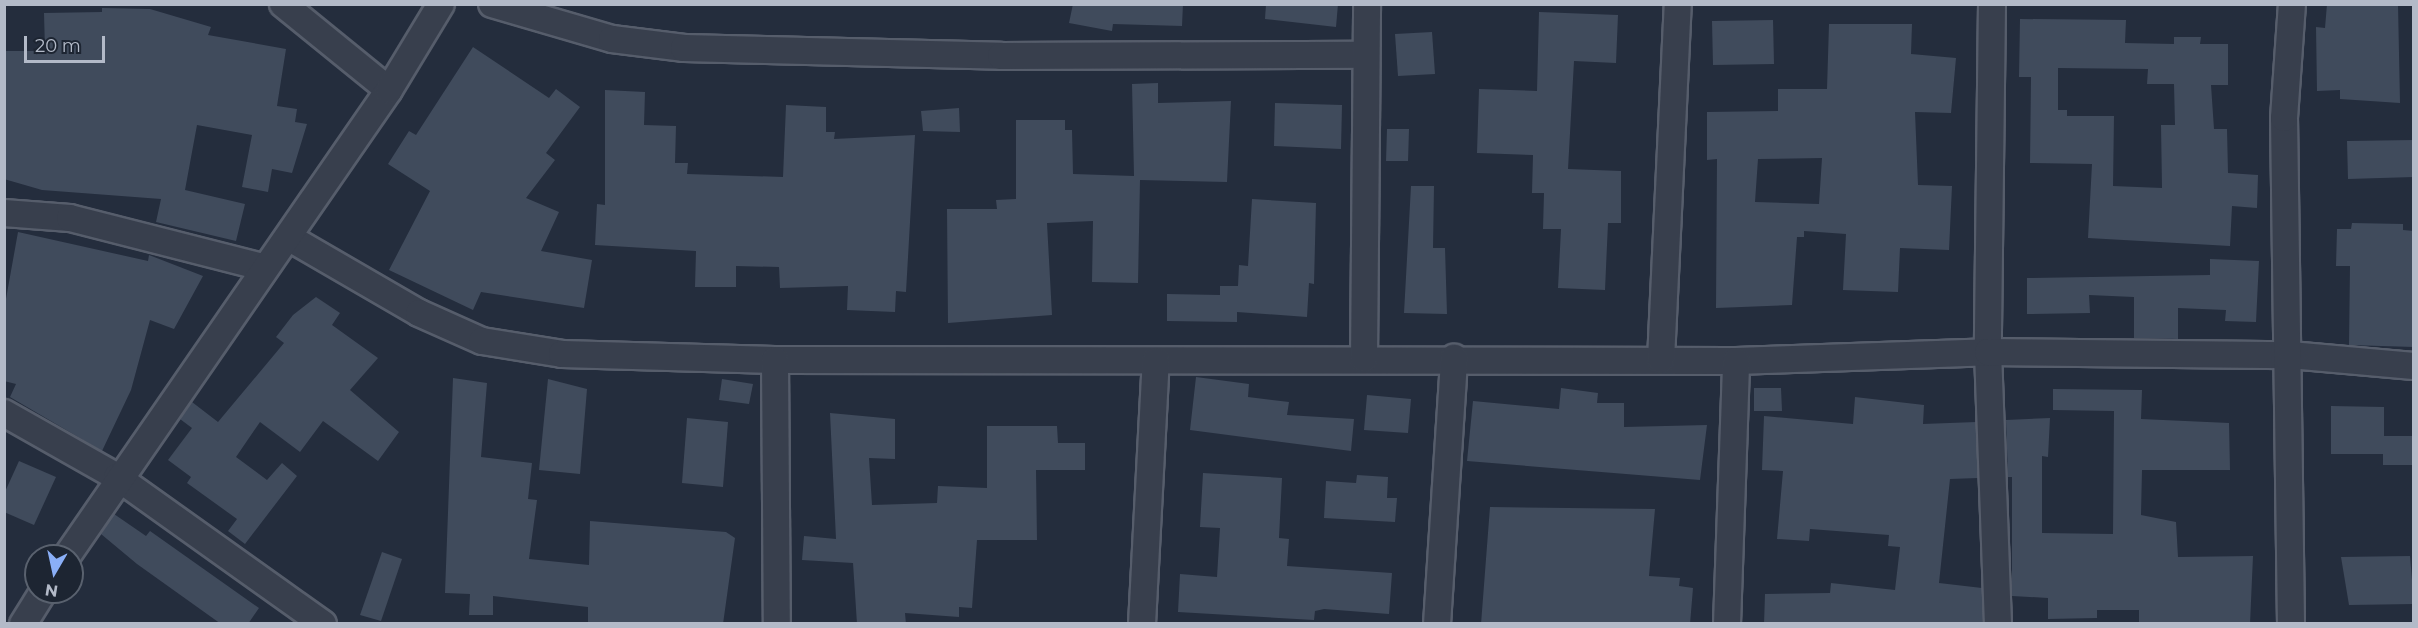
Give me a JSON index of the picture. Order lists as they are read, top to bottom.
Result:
{
  "scale_bar": "20 m",
  "north": "bottom"
}
